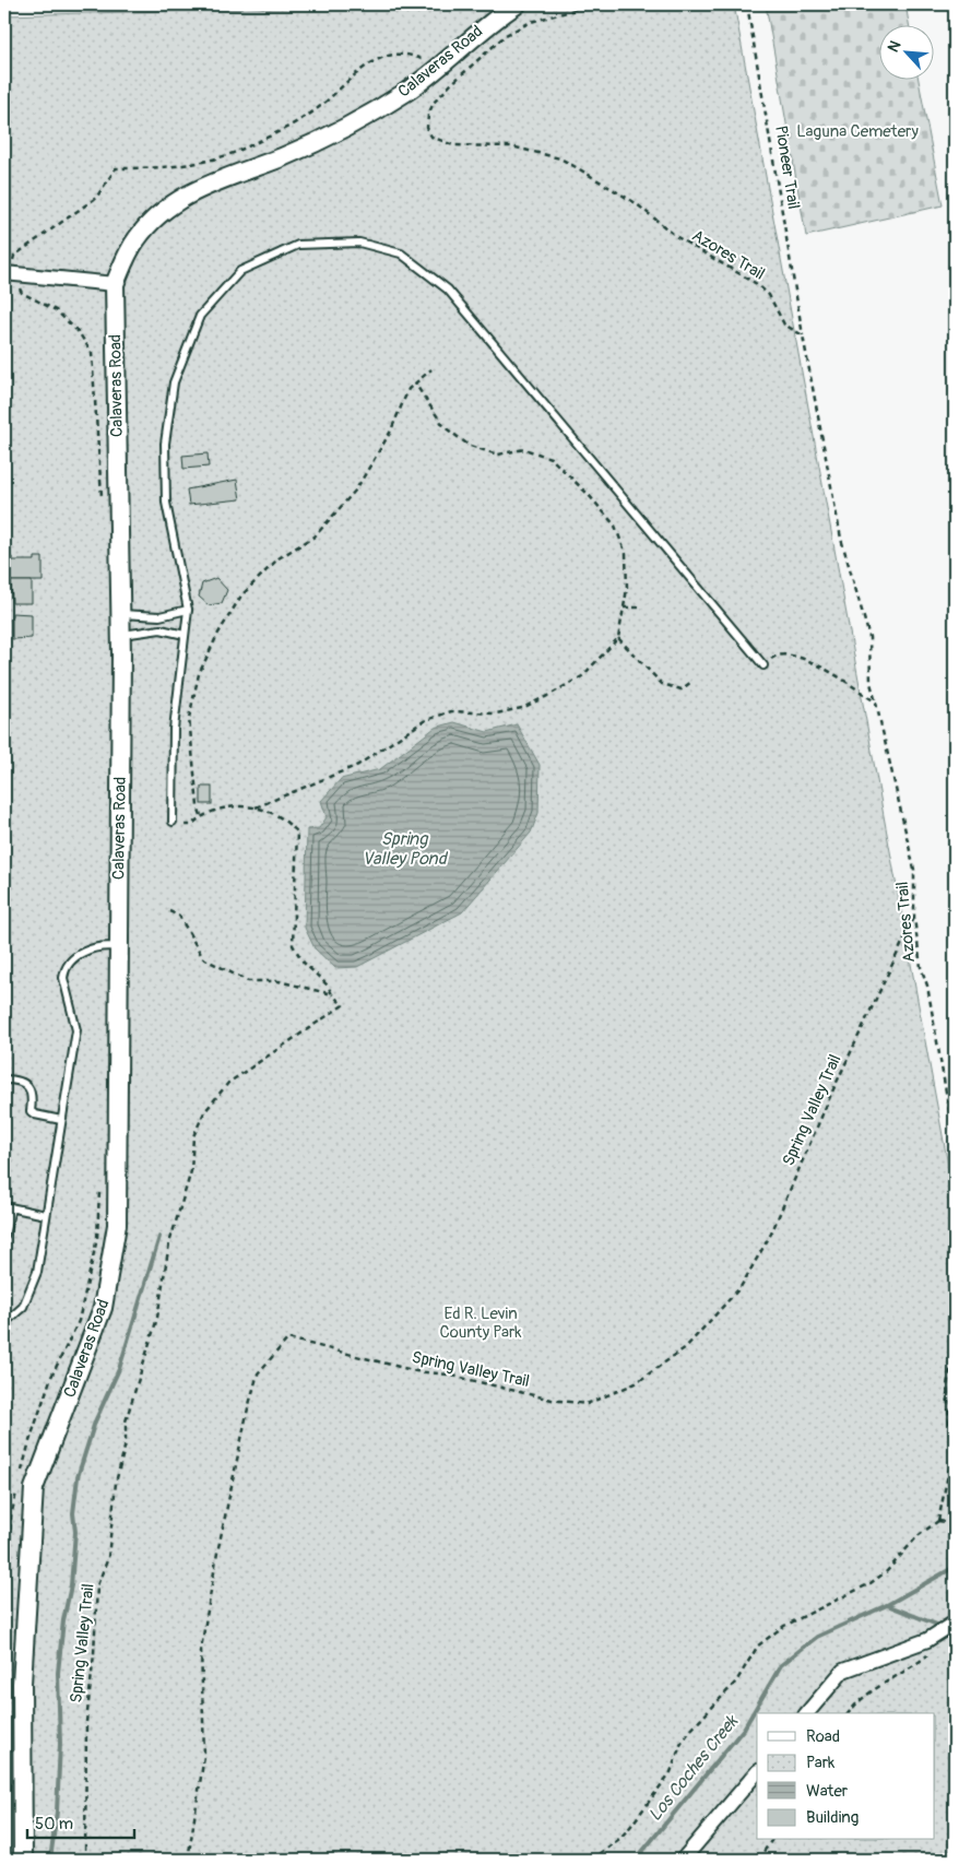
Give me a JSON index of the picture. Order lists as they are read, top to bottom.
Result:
{
  "streets": {
    "street": ["Calaveras Road"],
    "path": ["Pioneer Trail", "Azores Trail", "Spring Valley Trail"]
  },
  "crossings": [
    ["Pioneer Trail", "Azores Trail"],
    ["Azores Trail", "Spring Valley Trail"]
  ],
  "water": ["Spring Valley Pond", "Los Coches Creek"],
  "parks": ["Laguna Cemetery", "Ed R. Levin County Park"],
  "legend": [
    "Road",
    "Park",
    "Water",
    "Building"
  ],
  "scale_bar": "50 m",
  "north": "top left"
}
